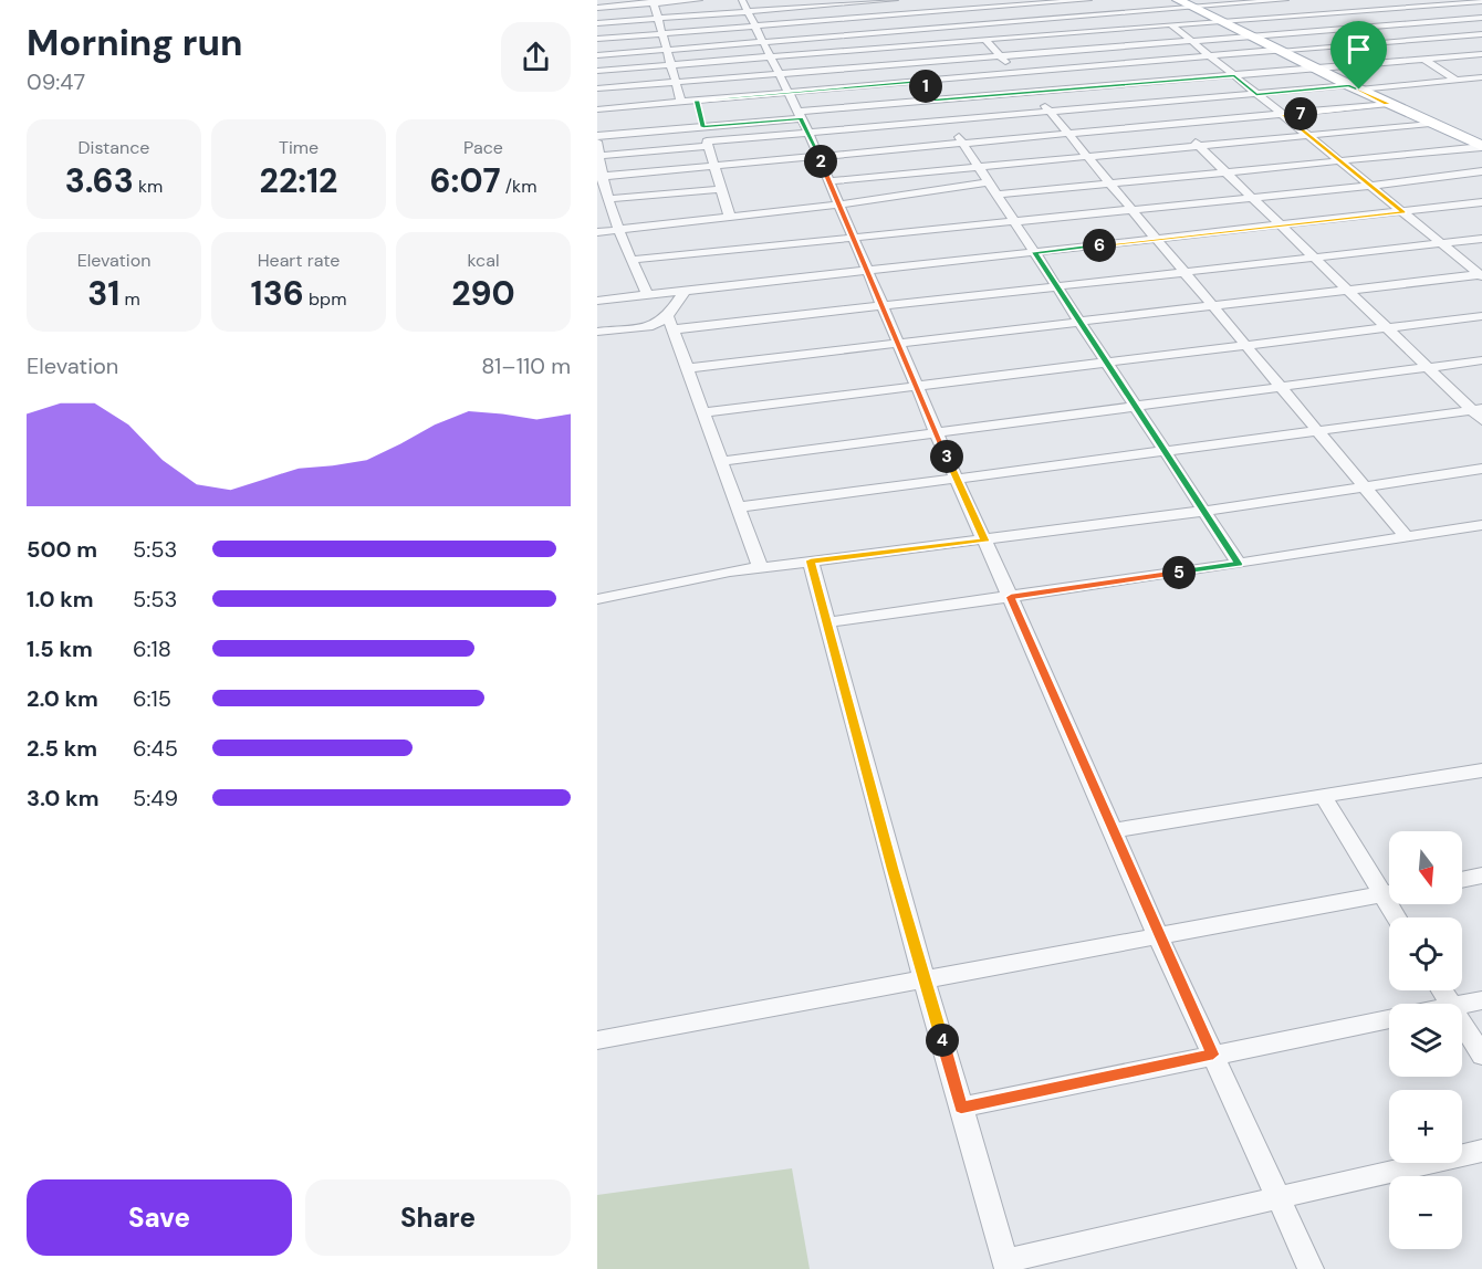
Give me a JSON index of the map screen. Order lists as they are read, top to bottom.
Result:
{
  "north": "bottom",
  "page": {
    "heading": ["Morning run", "09:47"],
    "pins": [
      "1",
      "7",
      "2",
      "6",
      "3",
      "5",
      "4"
    ],
    "stats": [
      ["Distance", "3.63 km"],
      ["Time", "22:12"],
      ["Pace", "6:07 /km"],
      ["Elevation", "31 m"],
      ["Heart rate", "136 bpm"],
      ["kcal", "290"]
    ],
    "chart": ["Elevation", "81–110 m"],
    "list": [
      {
        "name": "500 m",
        "note": "5:53"
      },
      {
        "name": "1.0 km",
        "note": "5:53"
      },
      {
        "name": "1.5 km",
        "note": "6:18"
      },
      {
        "name": "2.0 km",
        "note": "6:15"
      },
      {
        "name": "2.5 km",
        "note": "6:45"
      },
      {
        "name": "3.0 km",
        "note": "5:49"
      }
    ],
    "map_buttons": ["+", "−"],
    "buttons": ["Save", "Share"]
  }
}
